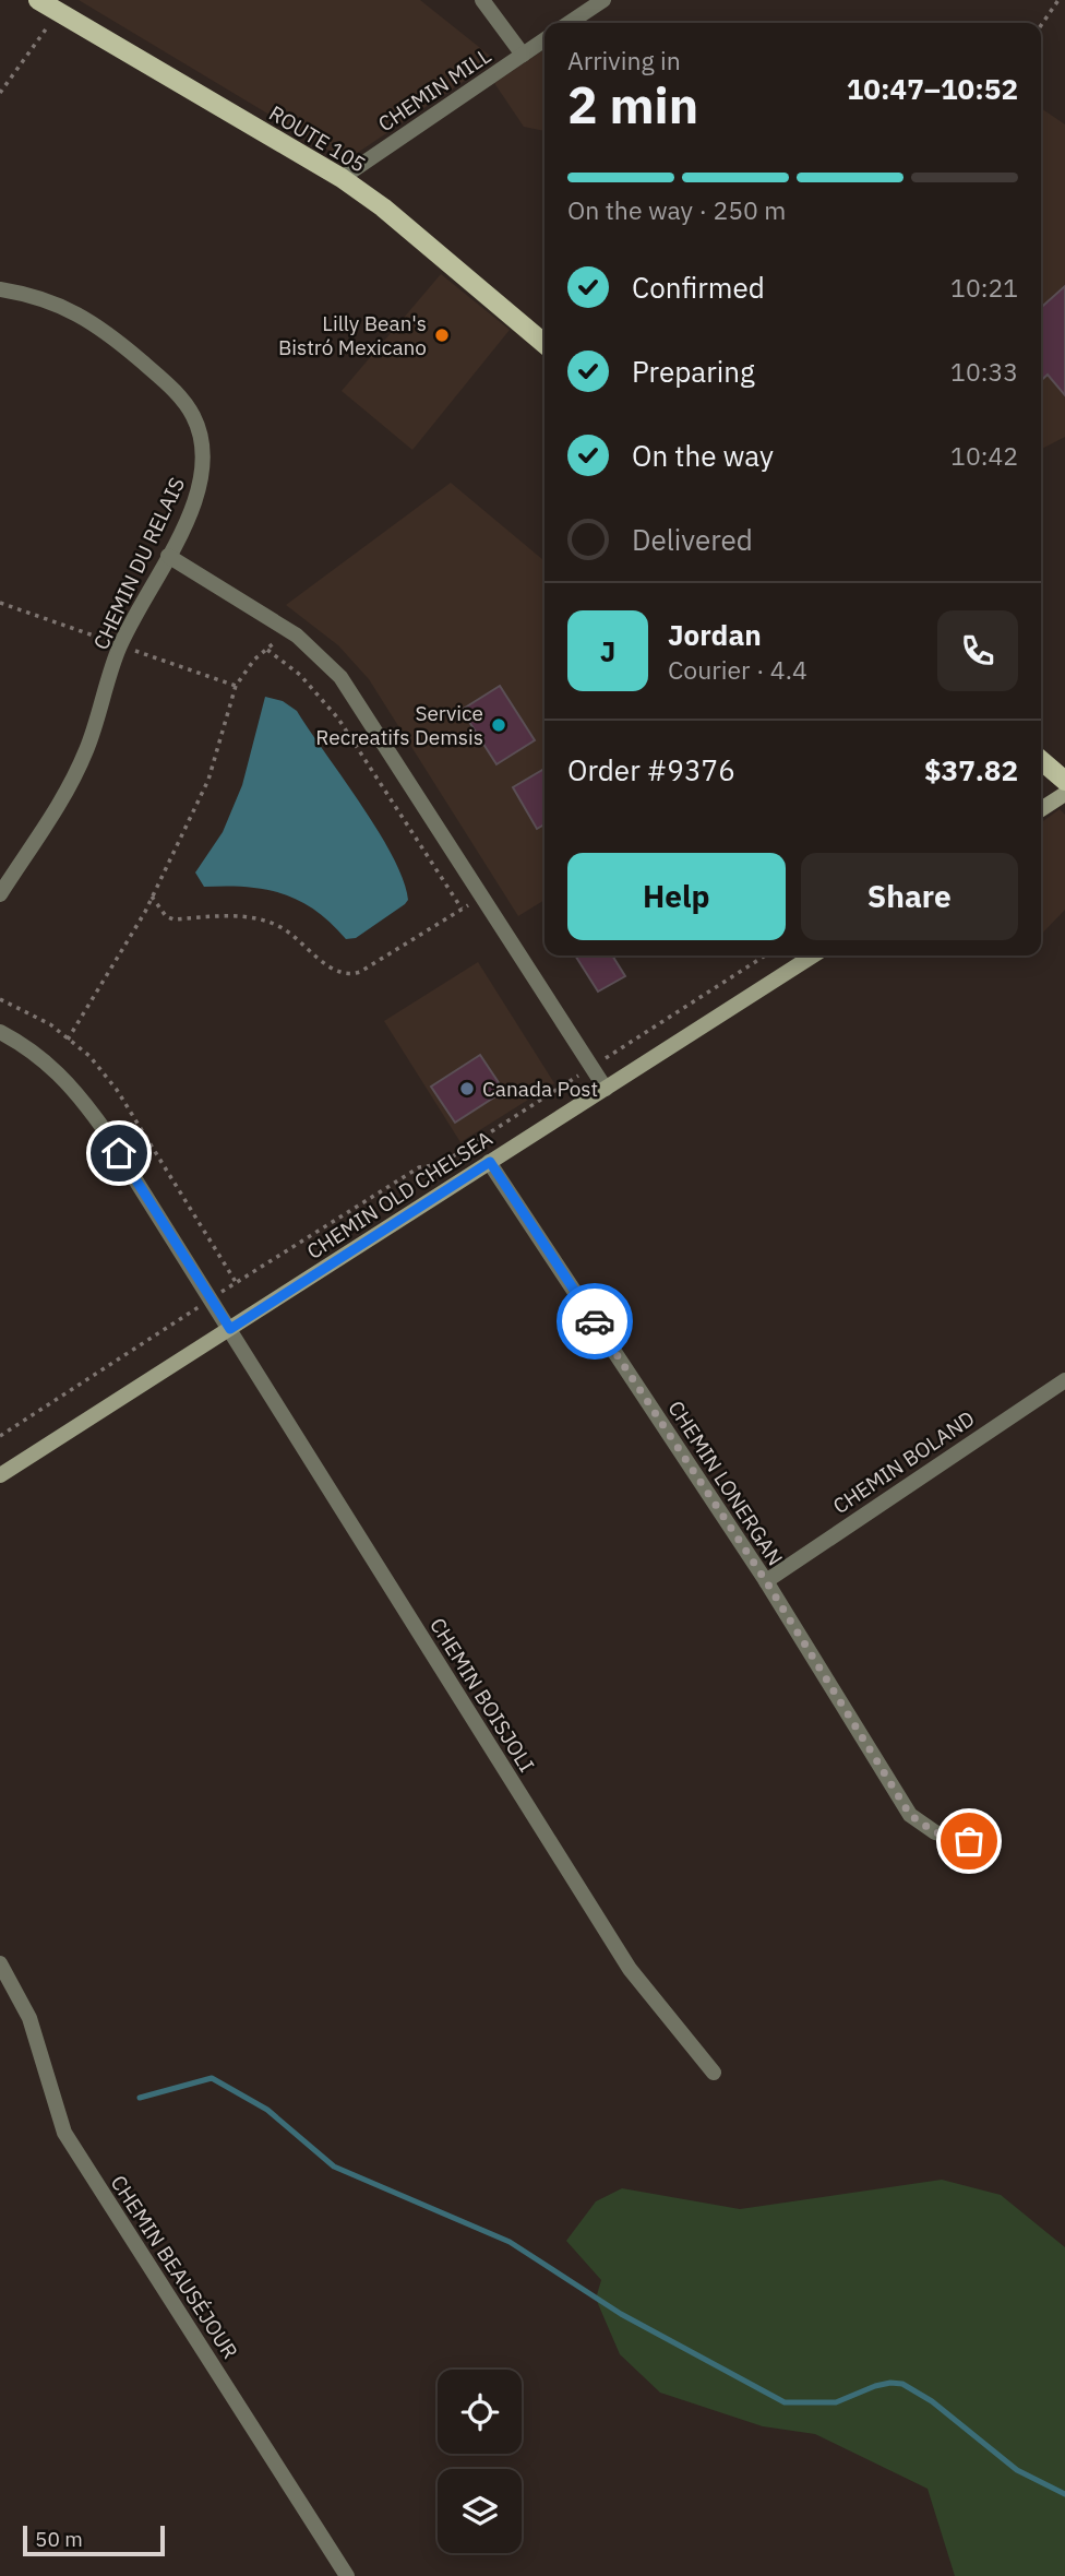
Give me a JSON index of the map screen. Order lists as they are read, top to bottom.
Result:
{
  "streets": {
    "main road": ["ROUTE 105"],
    "street": [
      "CHEMIN MILL",
      "CHEMIN DU RELAIS",
      "CHEMIN OLD CHELSEA",
      "CHEMIN BOLAND",
      "CHEMIN LONERGAN",
      "CHEMIN BOISJOLI",
      "CHEMIN BEAUSÉJOUR"
    ]
  },
  "crossings": [
    ["CHEMIN MILL", "ROUTE 105"],
    ["CHEMIN OLD CHELSEA", "CHEMIN LONERGAN"],
    ["CHEMIN OLD CHELSEA", "CHEMIN BOISJOLI"],
    ["CHEMIN BOLAND", "CHEMIN LONERGAN"]
  ],
  "places": ["Lilly Bean's Bistró Mexicano", "Service Recreatifs Demsis", "Canada Post"],
  "scale_bar": "50 m",
  "page": {
    "heading": ["2 min", "Arriving in", "10:47–10:52"],
    "panel": [
      "Jordan",
      "Courier · 4.4",
      "Order #9376",
      "$37.82"
    ],
    "bar": "On the way · 250 m",
    "list": [
      ["Confirmed", "10:21"],
      ["Preparing", "10:33"],
      ["On the way", "10:42"],
      "Delivered"
    ],
    "round": "J",
    "buttons": ["Help", "Share"],
    "scale": "50 m"
  }
}
